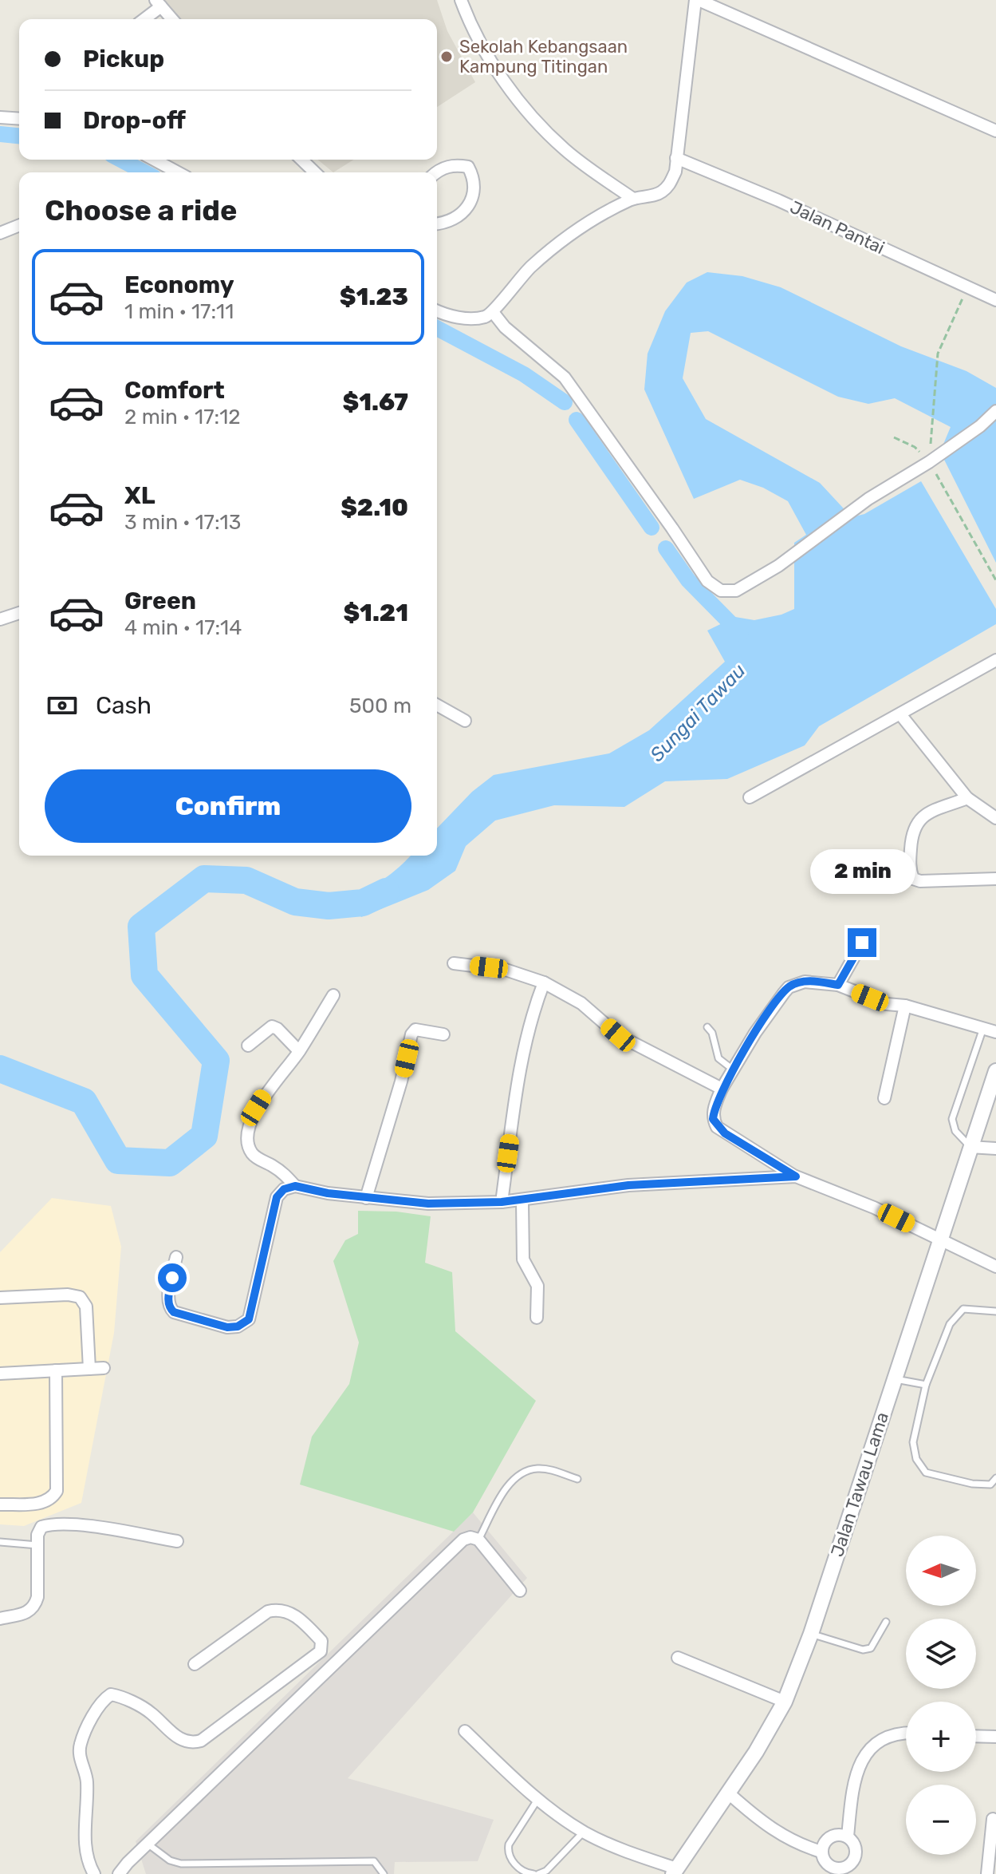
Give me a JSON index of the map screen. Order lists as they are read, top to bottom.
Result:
{
  "streets": {
    "street": ["Jalan Pantai", "Jalan Tawau Lama"]
  },
  "water": ["Sungai Tawau"],
  "places": ["Sekolah Kebangsaan Kampung Titingan"],
  "north": "left",
  "page": {
    "banner": ["Pickup", "Drop-off"],
    "heading": "Choose a ride",
    "list": [
      {
        "name": "Economy",
        "note": "1 min · 17:11",
        "value": "$1.23"
      },
      {
        "name": "Comfort",
        "note": "2 min · 17:12",
        "value": "$1.67"
      },
      {
        "name": "XL",
        "note": "3 min · 17:13",
        "value": "$2.10"
      },
      {
        "name": "Green",
        "note": "4 min · 17:14",
        "value": "$1.21"
      }
    ],
    "pay": ["Cash", "500 m"],
    "buttons": "Confirm",
    "bubble": "2 min",
    "map_buttons": ["+", "−"]
  }
}
